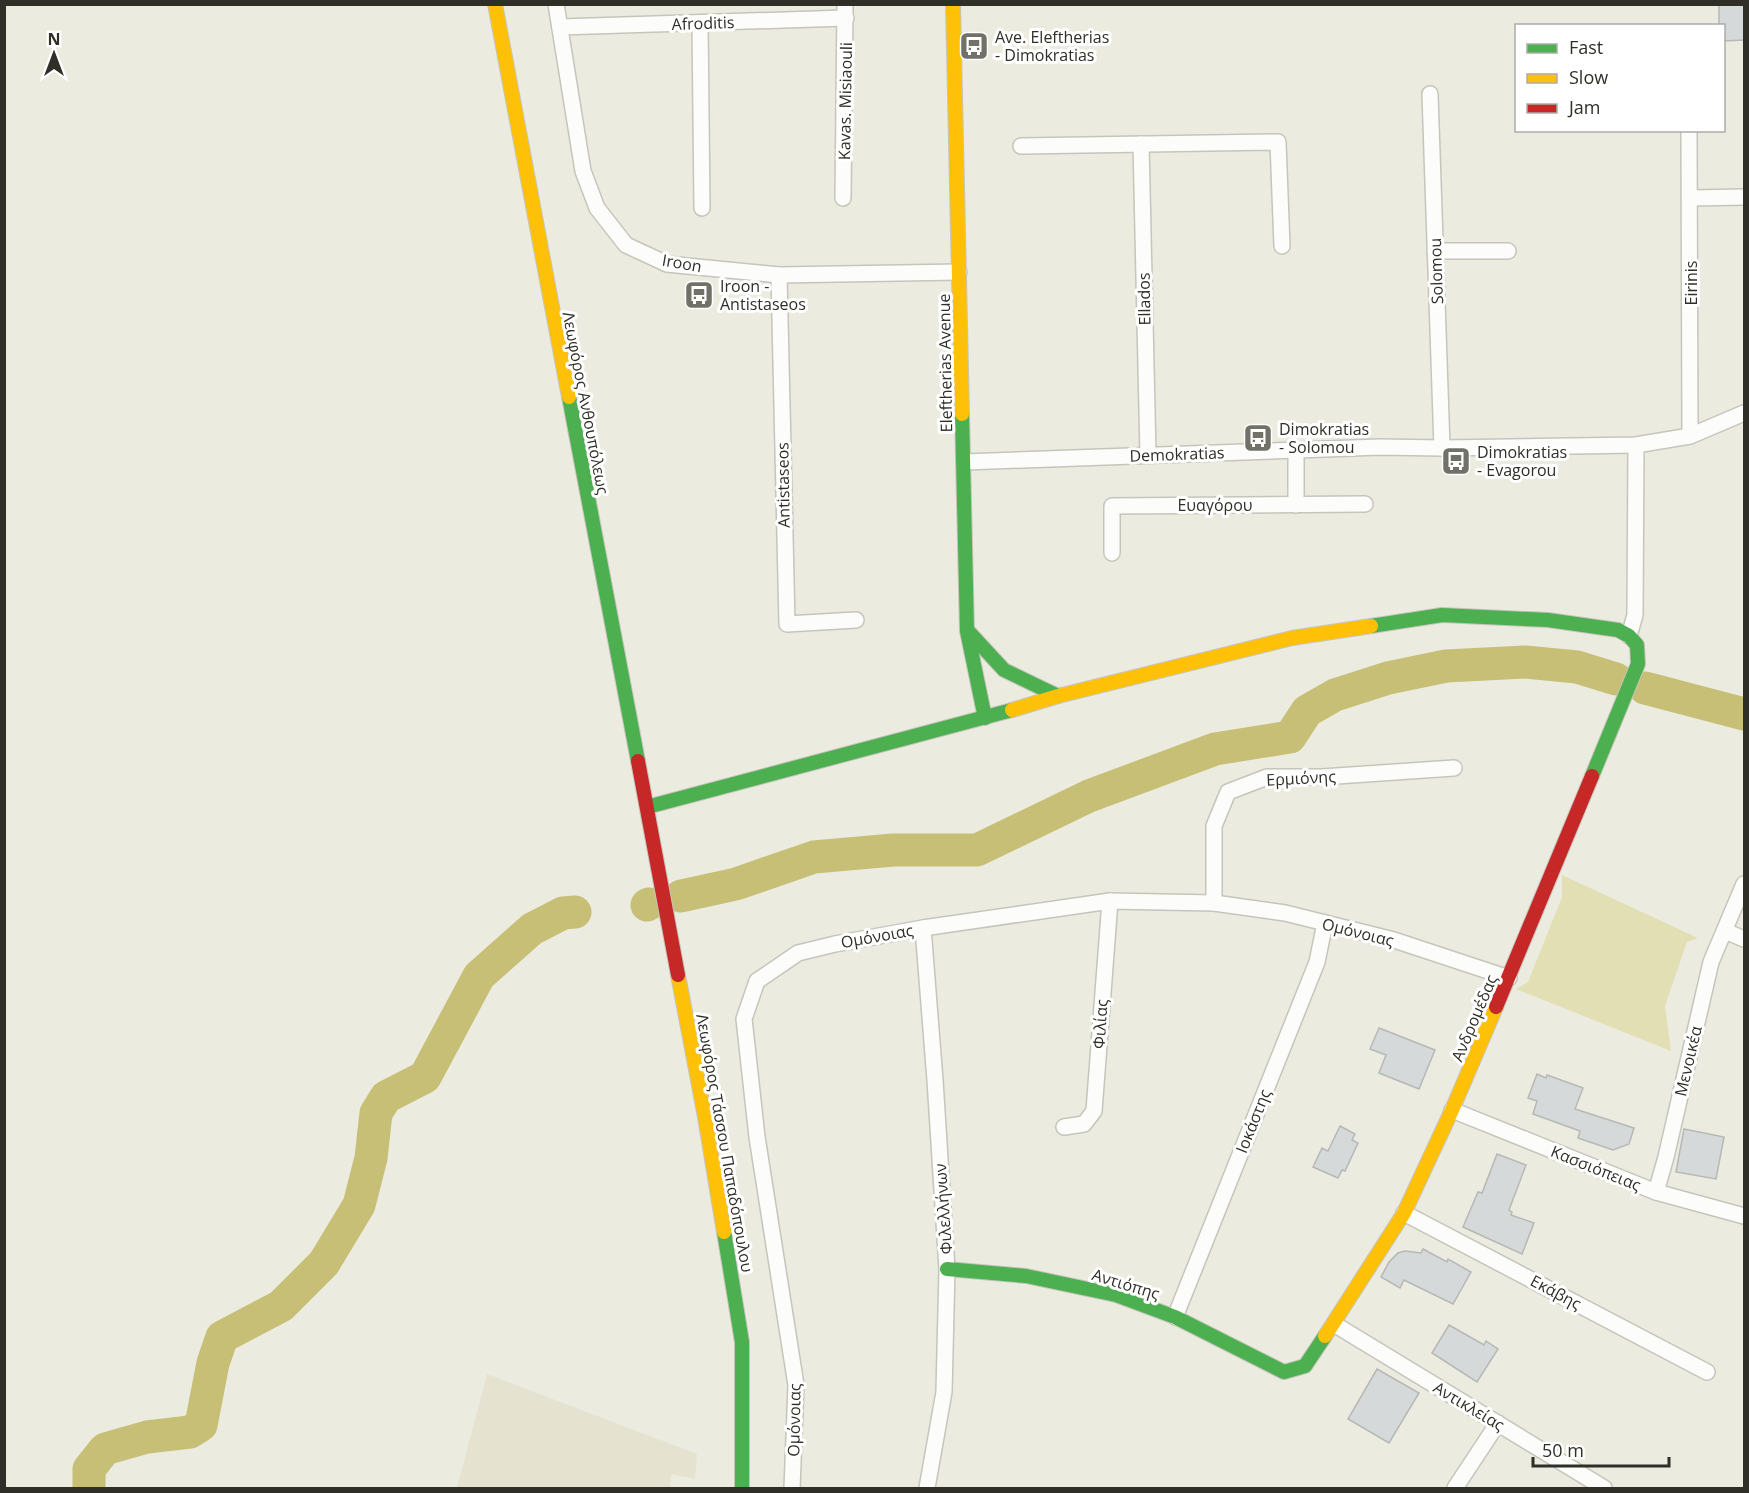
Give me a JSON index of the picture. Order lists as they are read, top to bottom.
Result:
{
  "streets": {
    "main road": [
      "Eleftherias Avenue",
      "Λεωφόρος Ανθουπόλεως",
      "Ανδρομέδας",
      "Λεωφόρος Τάσσου Παπαδόπουλου",
      "Αντιόπης"
    ],
    "street": [
      "Afroditis",
      "Kavas. Misiaouli",
      "Iroon",
      "Solomou",
      "Eirinis",
      "Ellados",
      "Demokratias",
      "Antistaseos",
      "Ευαγόρου",
      "Ερμιόνης",
      "Ομόνοιας",
      "Φιλίας",
      "Μενοικέα",
      "Ιοκάστης",
      "Κασσιόπειας",
      "Φιλελλήνων",
      "Εκάβης",
      "Αντικλείας"
    ]
  },
  "crossings": [
    ["Afroditis", "Kavas. Misiaouli"],
    ["Afroditis", "Iroon"],
    ["Iroon", "Eleftherias Avenue"],
    ["Iroon", "Antistaseos"],
    ["Solomou", "Demokratias"],
    ["Eirinis", "Demokratias"],
    ["Ellados", "Demokratias"],
    ["Eleftherias Avenue", "Demokratias"],
    ["Λεωφόρος Ανθουπόλεως", "Λεωφόρος Τάσσου Παπαδόπουλου"],
    ["Ερμιόνης", "Ομόνοιας"],
    ["Ομόνοιας", "Ανδρομέδας"],
    ["Ομόνοιας", "Φιλίας"],
    ["Ομόνοιας", "Ιοκάστης"],
    ["Ομόνοιας", "Φιλελλήνων"],
    ["Ανδρομέδας", "Κασσιόπειας"],
    ["Ανδρομέδας", "Αντιόπης"],
    ["Ανδρομέδας", "Εκάβης"],
    ["Ανδρομέδας", "Αντικλείας"],
    ["Μενοικέα", "Κασσιόπειας"],
    ["Ιοκάστης", "Αντιόπης"],
    ["Φιλελλήνων", "Αντιόπης"]
  ],
  "places": {
    "bus stop": [
      "Ave. Eleftherias - Dimokratias",
      "Iroon - Antistaseos",
      "Dimokratias - Solomou",
      "Dimokratias - Evagorou"
    ]
  },
  "legend": ["Fast", "Slow", "Jam"],
  "scale_bar": "50 m",
  "north": "top"
}
